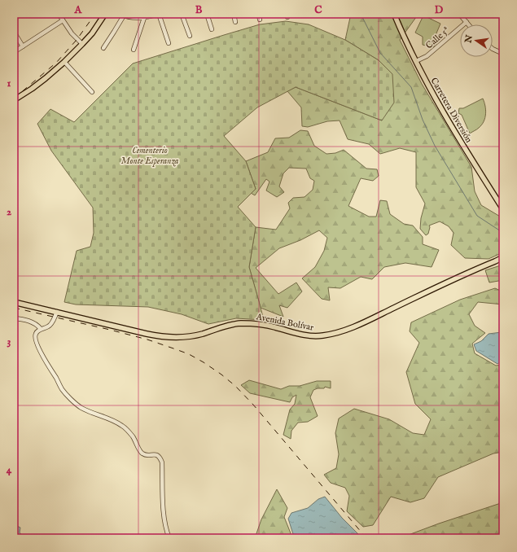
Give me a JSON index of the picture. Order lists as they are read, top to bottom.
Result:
{
  "streets": {
    "main road": ["Carretera Diversión", "Avenida Bolívar"],
    "street": ["Calle 5ª"]
  },
  "crossings": [
    ["Calle 5ª", "Carretera Diversión"]
  ],
  "parks": ["Cementerio Monte Esperanza"],
  "north": "left",
  "grid": {
    "columns": [
      "A",
      "B",
      "C",
      "D"
    ],
    "rows": [
      "1",
      "2",
      "3",
      "4"
    ]
  }
}
